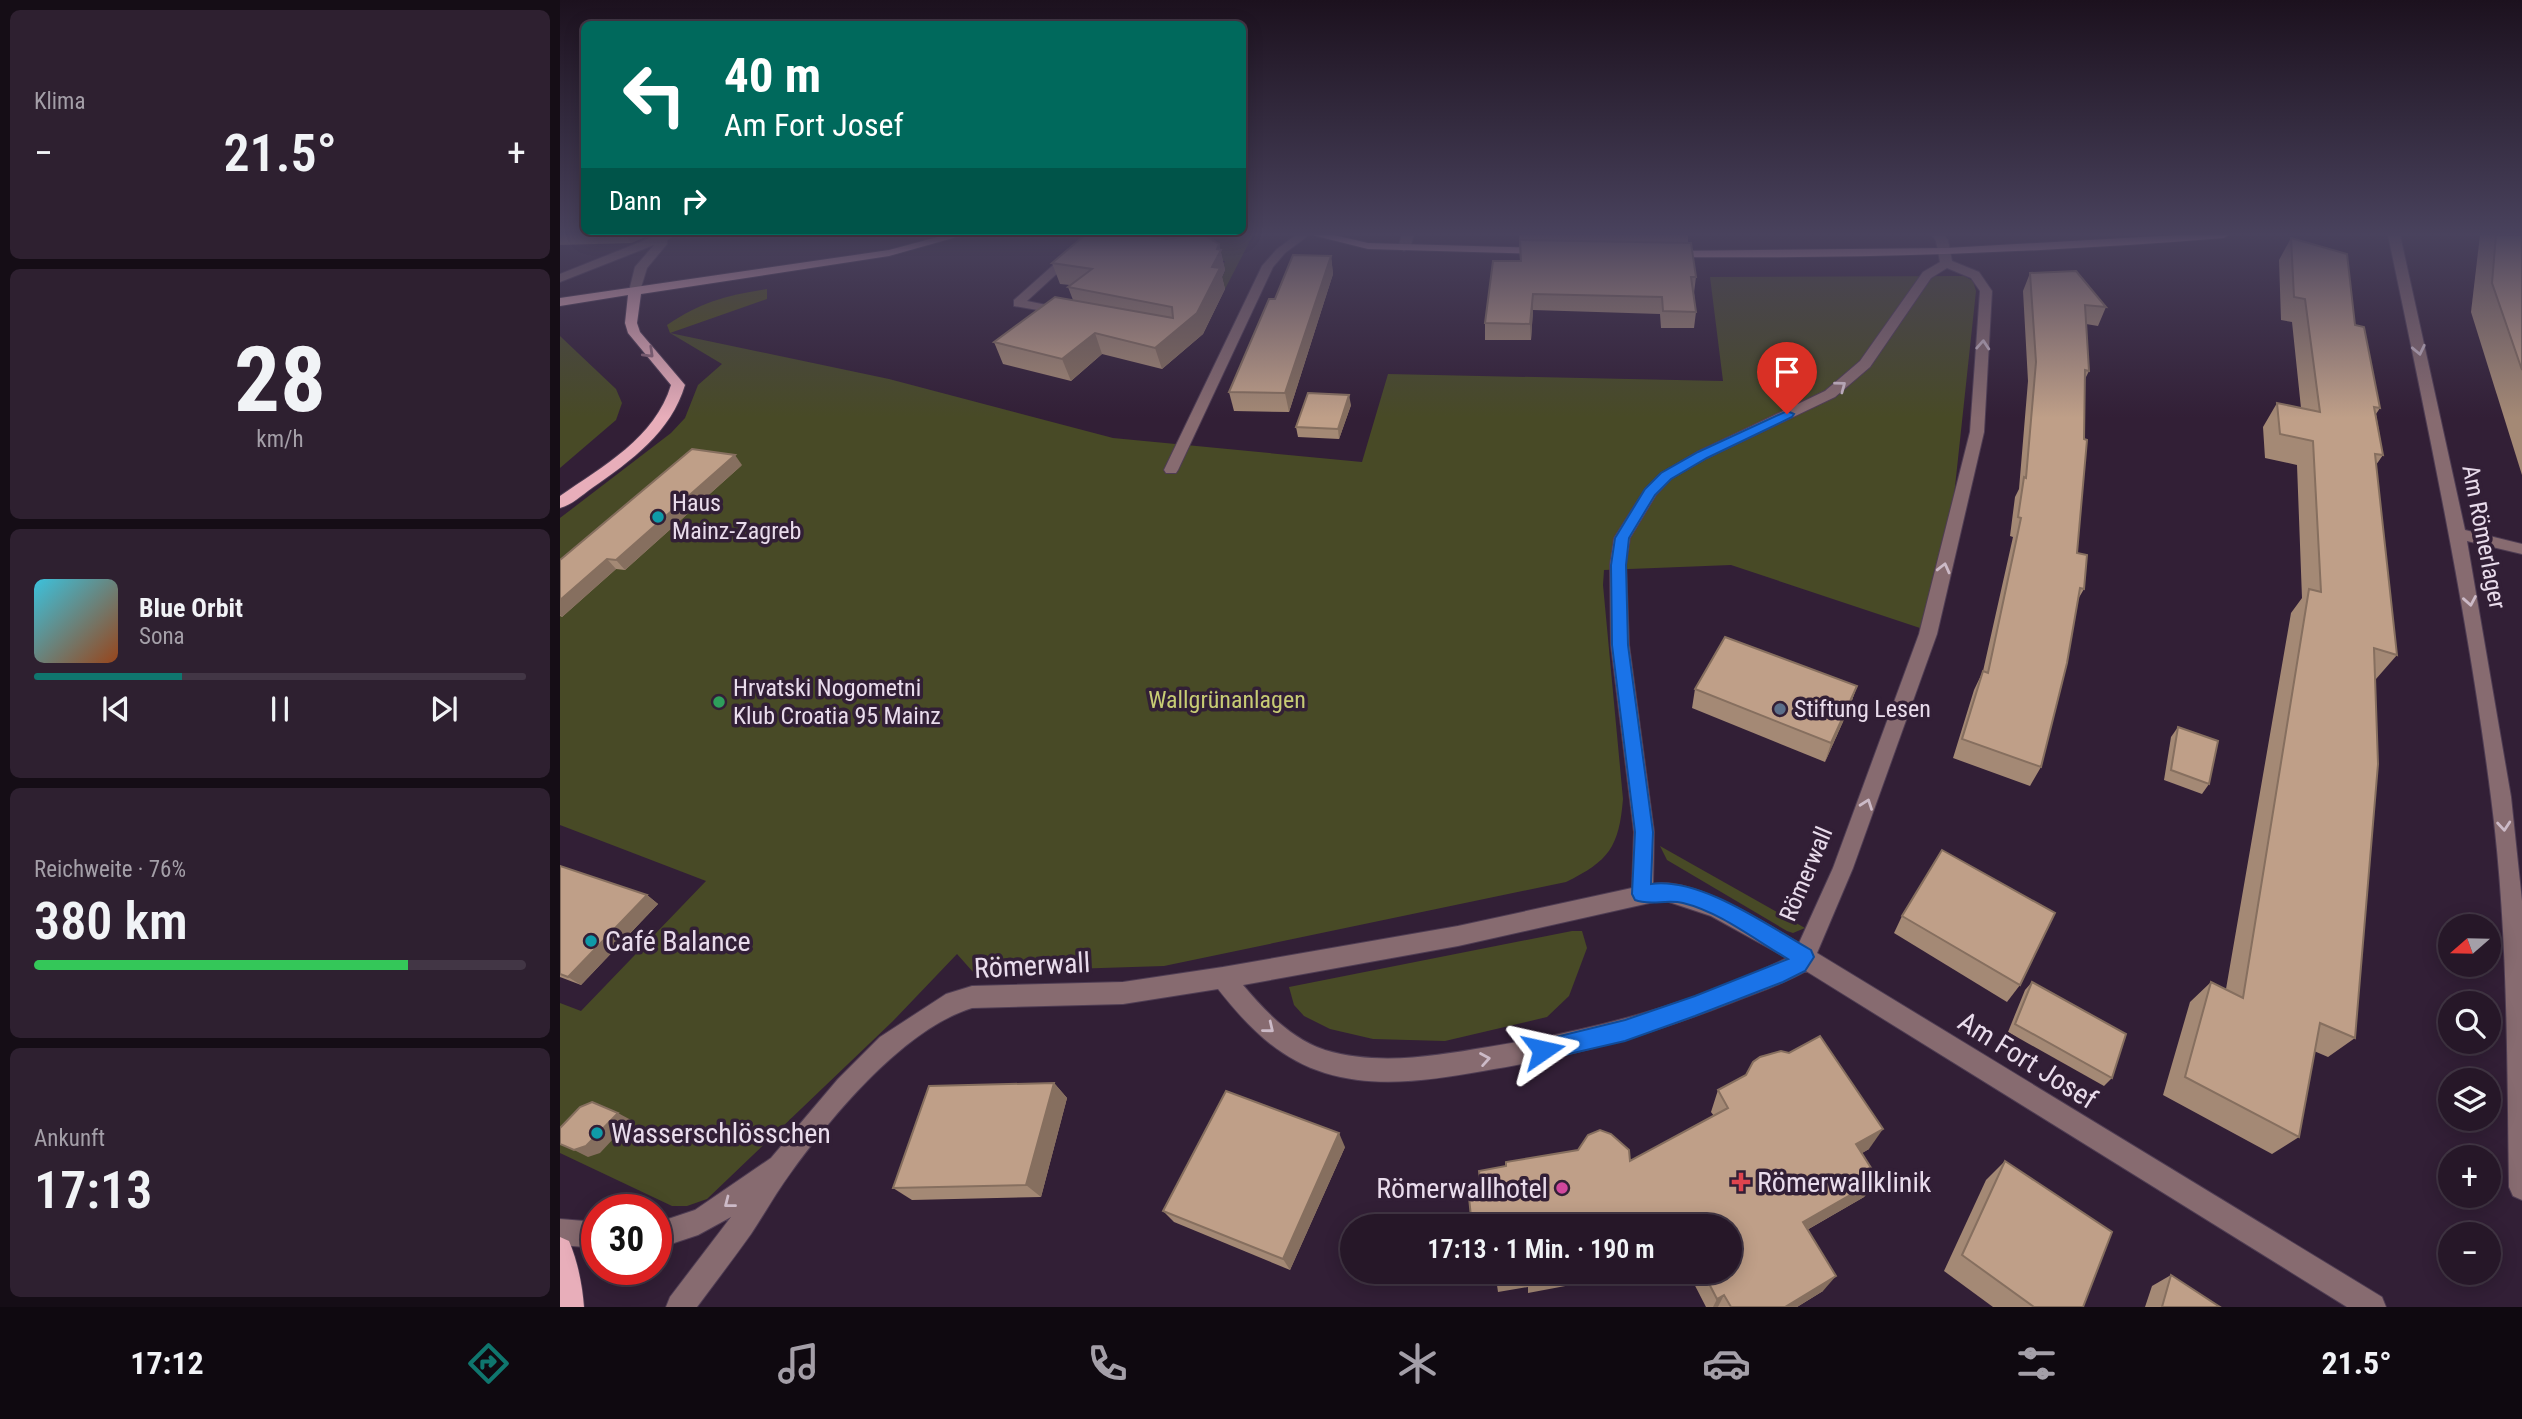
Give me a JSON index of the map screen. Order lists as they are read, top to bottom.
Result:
{
  "streets": {
    "street": ["Am Römerlager", "Römerwall", "Am Fort Josef"]
  },
  "crossings": [
    ["Römerwall", "Am Fort Josef"]
  ],
  "one_way": ["Am Römerlager"],
  "parks": ["Wallgrünanlagen"],
  "places": {
    "other": [
      "Haus Mainz-Zagreb",
      "Hrvatski Nogometni Klub Croatia 95 Mainz",
      "Stiftung Lesen",
      "Café Balance",
      "Wasserschlösschen",
      "Römerwallhotel"
    ],
    "health": ["Römerwallklinik"]
  },
  "north": "left",
  "page": {
    "tile": [
      "Klima",
      ["28", "km/h"],
      ["Reichweite · 76%", "380 km"],
      ["Ankunft", "17:13"]
    ],
    "turn": ["40 m", "Am Fort Josef"],
    "heat": ["−", "21.5°", "+"],
    "then": "Dann",
    "song": ["Blue Orbit", "Sona"],
    "map_buttons": ["+", "−"],
    "limit": "30",
    "trip": "17:13 · 1 Min. · 190 m",
    "tabs": ["17:12", "21.5°"]
  }
}
